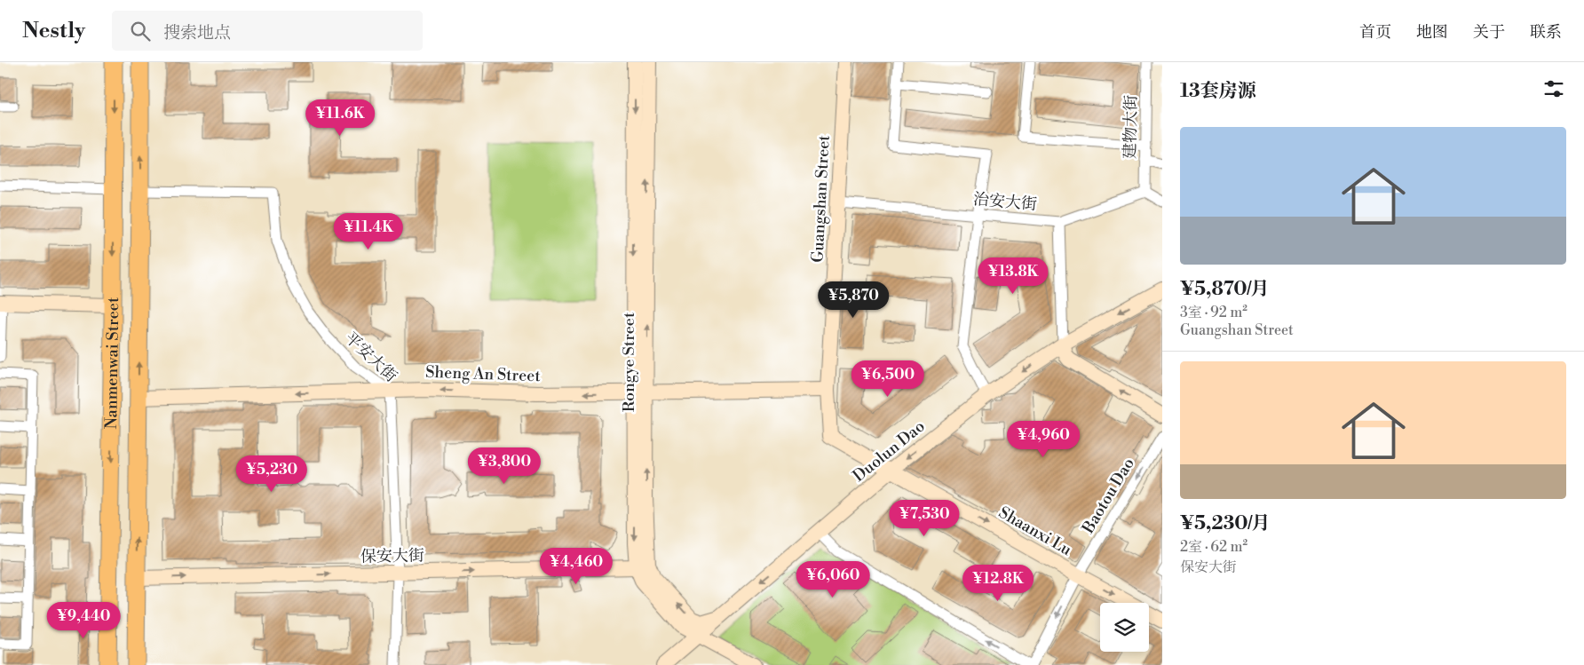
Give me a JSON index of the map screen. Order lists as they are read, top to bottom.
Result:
{
  "streets": {
    "main road": ["Nanmenwai Street"],
    "street": [
      "建物大街",
      "Guangshan Street",
      "治安大街",
      "平安大街",
      "Rongye Street",
      "Sheng An Street",
      "Duolun Dao",
      "Baotou Dao",
      "Shaanxi Lu",
      "保安大街"
    ]
  },
  "crossings": [
    ["建物大街", "治安大街"],
    ["Guangshan Street", "治安大街"],
    ["Guangshan Street", "Sheng An Street"],
    ["Guangshan Street", "Duolun Dao"],
    ["Guangshan Street", "Shaanxi Lu"],
    ["平安大街", "Nanmenwai Street"],
    ["平安大街", "Sheng An Street"],
    ["平安大街", "保安大街"],
    ["Rongye Street", "Sheng An Street"],
    ["Rongye Street", "Duolun Dao"],
    ["Rongye Street", "保安大街"],
    ["Nanmenwai Street", "Sheng An Street"],
    ["Nanmenwai Street", "保安大街"],
    ["Duolun Dao", "Shaanxi Lu"],
    ["Baotou Dao", "Shaanxi Lu"]
  ],
  "one_way": [
    "Sheng An Street",
    "Duolun Dao",
    "Baotou Dao",
    "保安大街"
  ],
  "page": {
    "header": "Nestly",
    "search": "搜索地点",
    "nav": [
      "首页",
      "地图",
      "关于",
      "联系"
    ],
    "heading": "13套房源",
    "price": [
      "¥11.6K",
      "¥11.4K",
      "¥13.8K",
      "¥5,870",
      "¥6,500",
      "¥4,960",
      "¥3,800",
      "¥5,230",
      "¥7,530",
      "¥4,460",
      "¥6,060",
      "¥12.8K",
      "¥9,440"
    ],
    "list": [
      {
        "name": "¥5,870/月",
        "note": "3室 · 92 m² · Guangshan Street"
      },
      {
        "name": "¥5,230/月",
        "note": "2室 · 62 m² · 保安大街"
      }
    ]
  }
}
